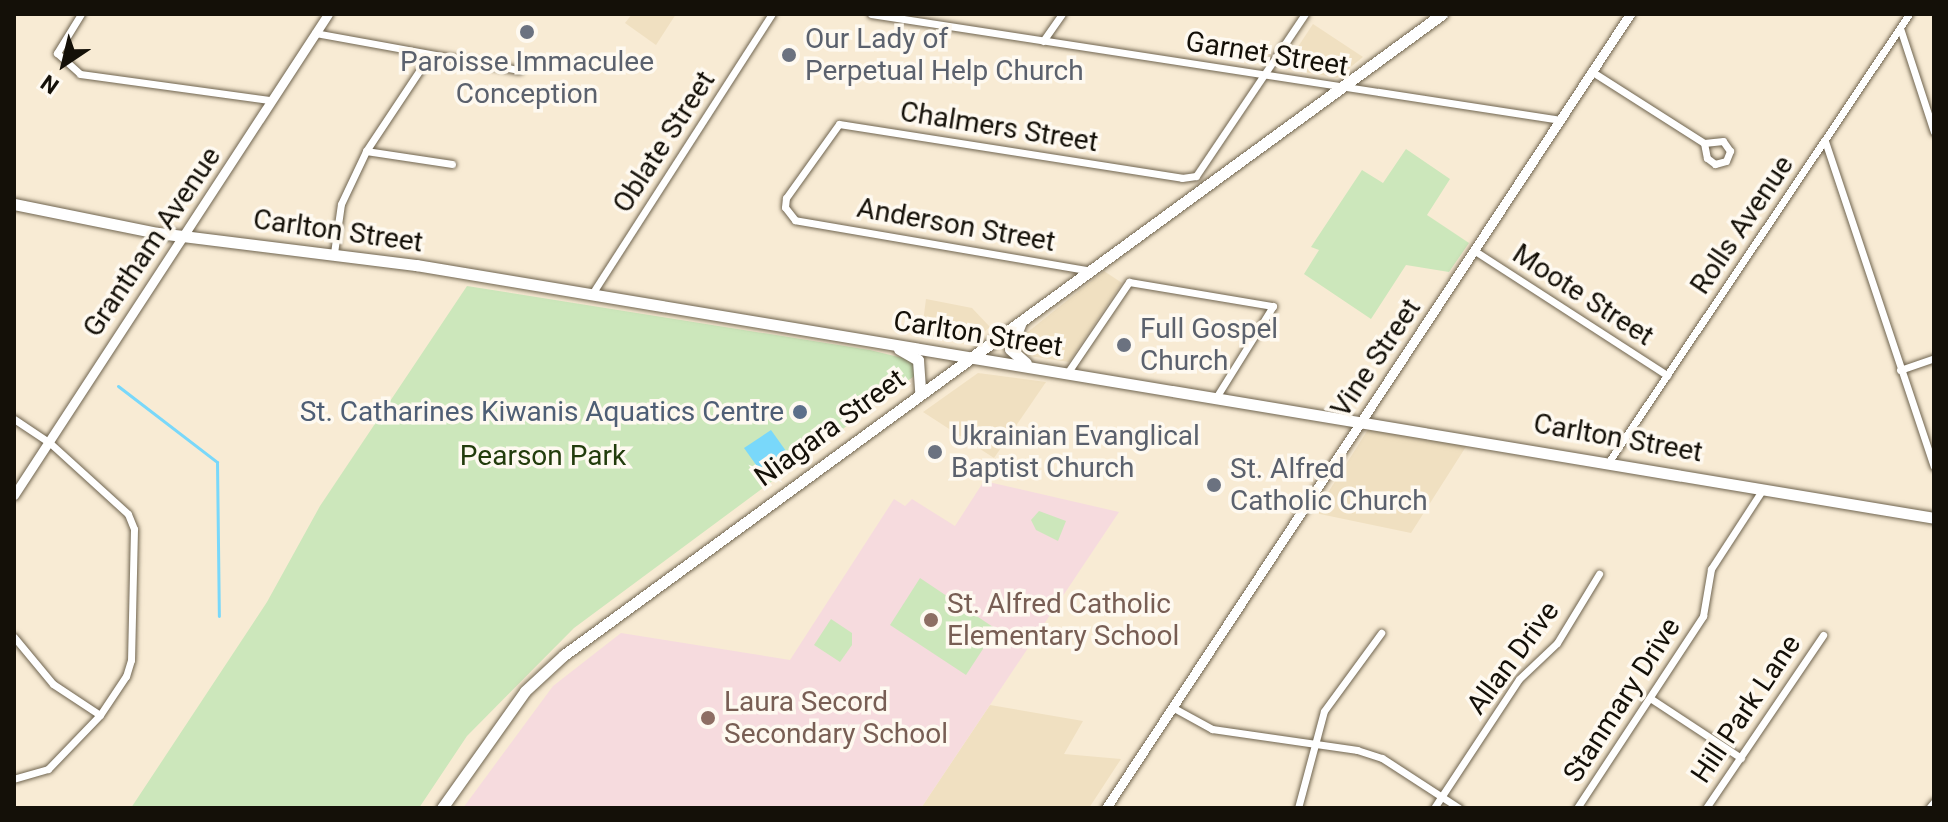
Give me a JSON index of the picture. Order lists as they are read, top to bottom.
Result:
{
  "streets": {
    "main road": ["Carlton Street", "Niagara Street"],
    "street": [
      "Garnet Street",
      "Chalmers Street",
      "Oblate Street",
      "Anderson Street",
      "Rolls Avenue",
      "Grantham Avenue",
      "Moote Street",
      "Vine Street",
      "Allan Drive",
      "Stanmary Drive",
      "Hill Park Lane"
    ]
  },
  "crossings": [
    ["Garnet Street", "Chalmers Street"],
    ["Garnet Street", "Vine Street"],
    ["Garnet Street", "Niagara Street"],
    ["Chalmers Street", "Anderson Street"],
    ["Oblate Street", "Carlton Street"],
    ["Anderson Street", "Niagara Street"],
    ["Rolls Avenue", "Carlton Street"],
    ["Rolls Avenue", "Moote Street"],
    ["Carlton Street", "Grantham Avenue"],
    ["Carlton Street", "Vine Street"],
    ["Carlton Street", "Niagara Street"],
    ["Carlton Street", "Stanmary Drive"],
    ["Moote Street", "Vine Street"]
  ],
  "parks": ["Pearson Park"],
  "places": [
    "Paroisse Immaculee Conception",
    "Our Lady of Perpetual Help Church",
    "Full Gospel Church",
    "St. Catharines Kiwanis Aquatics Centre",
    "Ukrainian Evanglical Baptist Church",
    "St. Alfred Catholic Church",
    "St. Alfred Catholic Elementary School",
    "Laura Secord Secondary School"
  ],
  "north": "bottom left"
}
